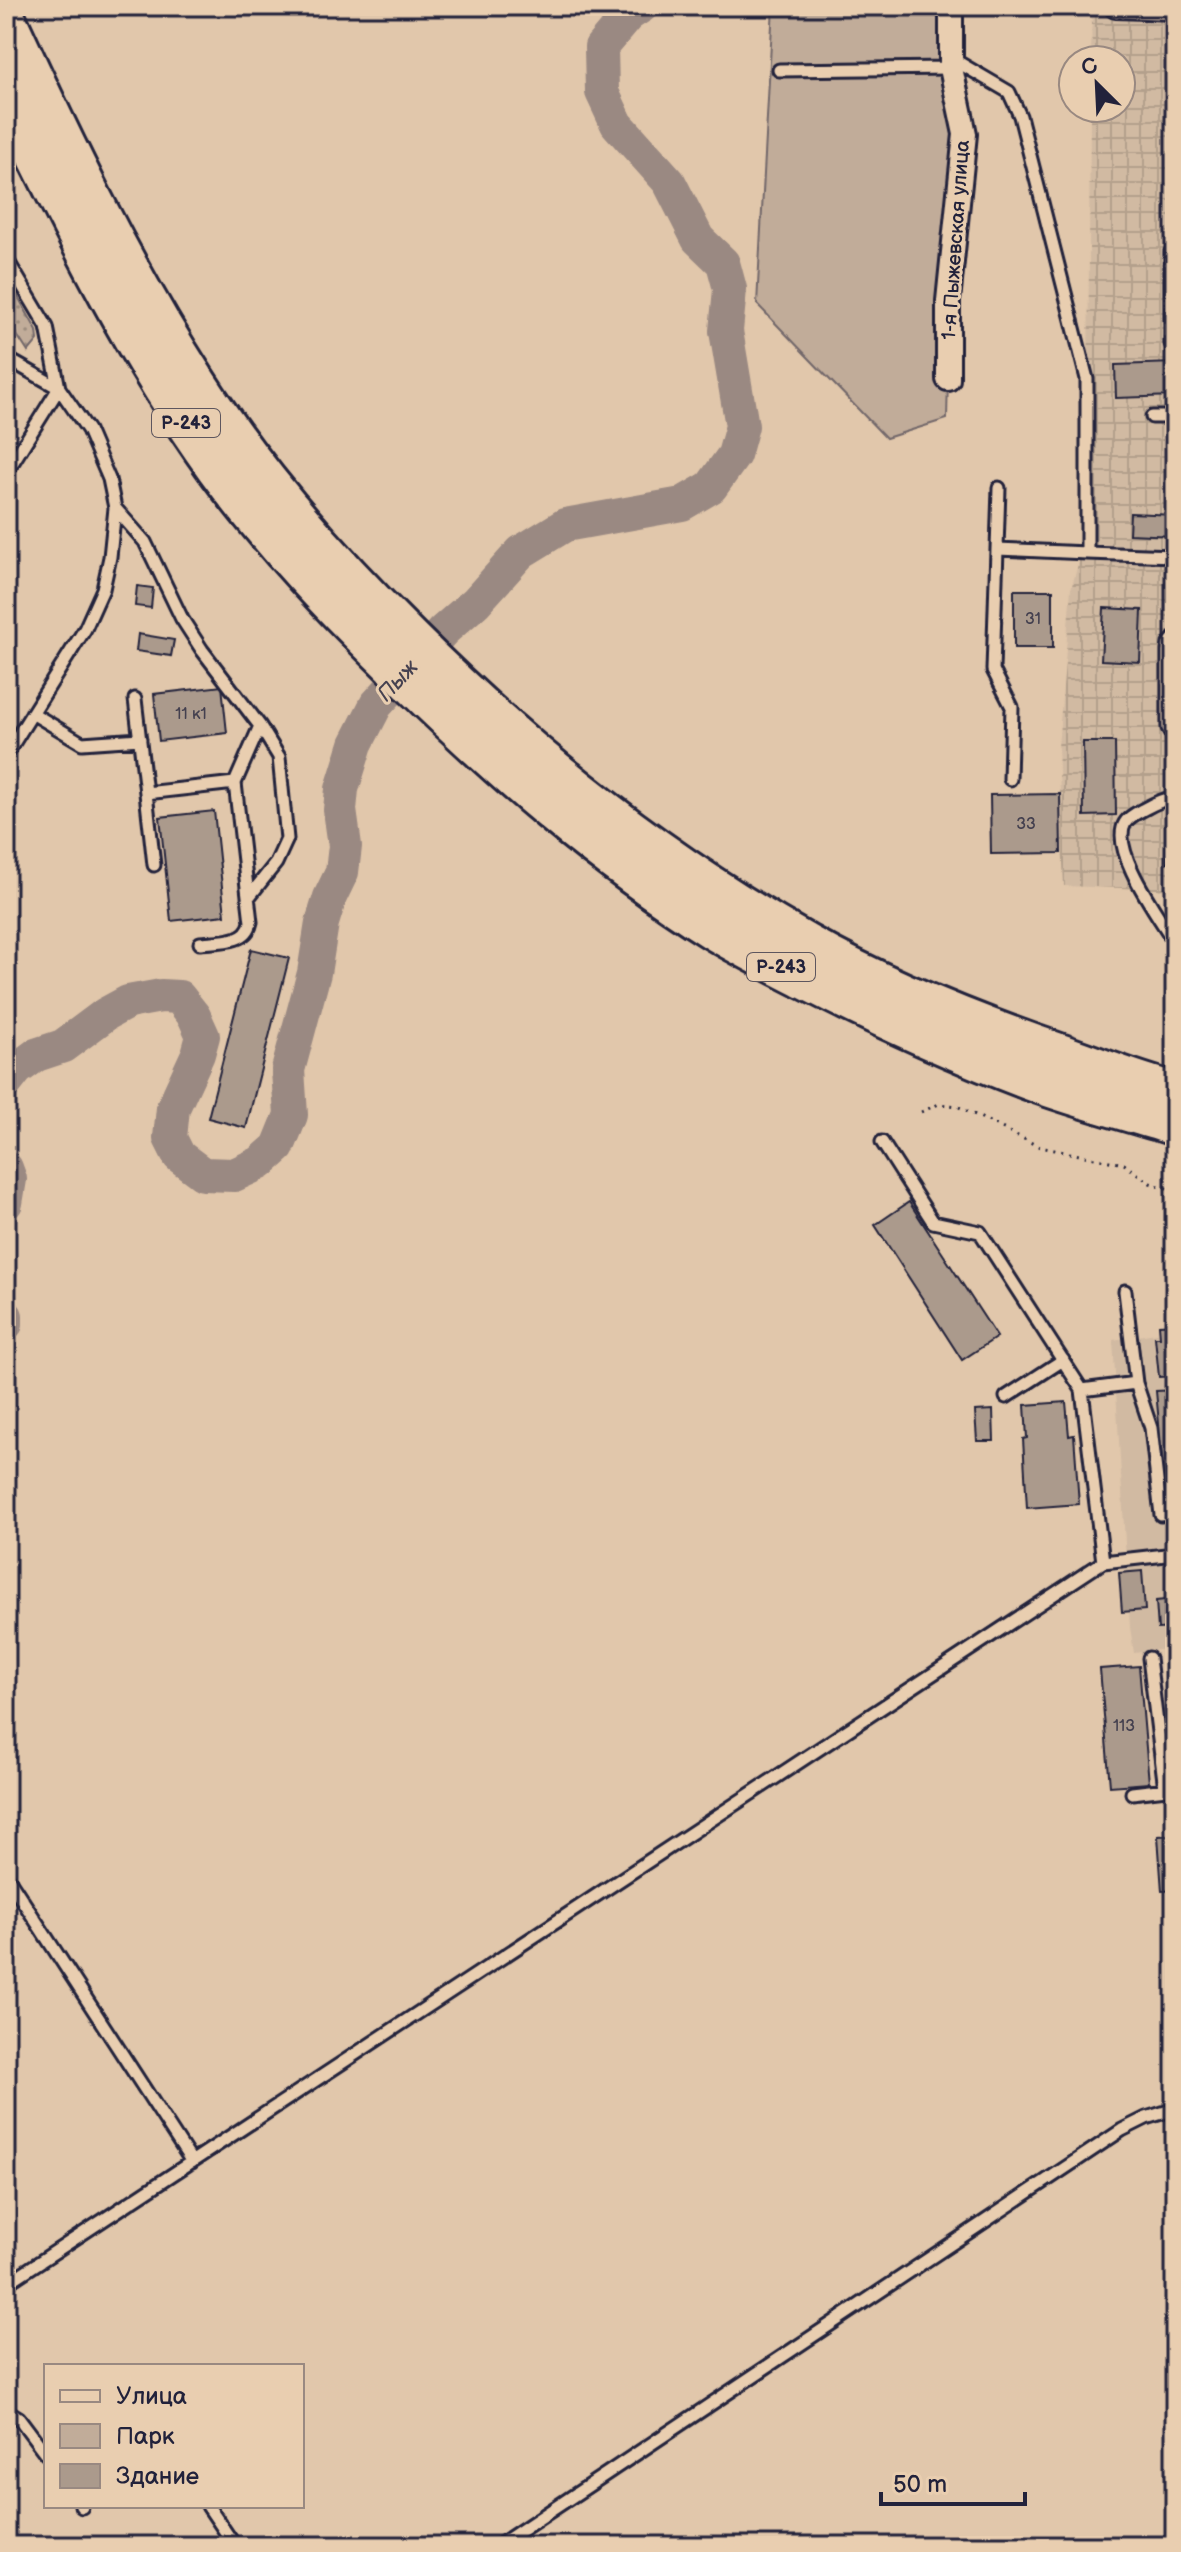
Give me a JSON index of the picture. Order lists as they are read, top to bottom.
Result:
{
  "streets": {
    "highway": ["Р-243"],
    "street": ["1-я Пыжевская улица"]
  },
  "water": ["Пыж"],
  "house_numbers": [
    "31",
    "11 к1",
    "33",
    "113"
  ],
  "legend": ["Улица", "Парк", "Здание"],
  "scale_bar": "50 m",
  "north": "top left"
}
